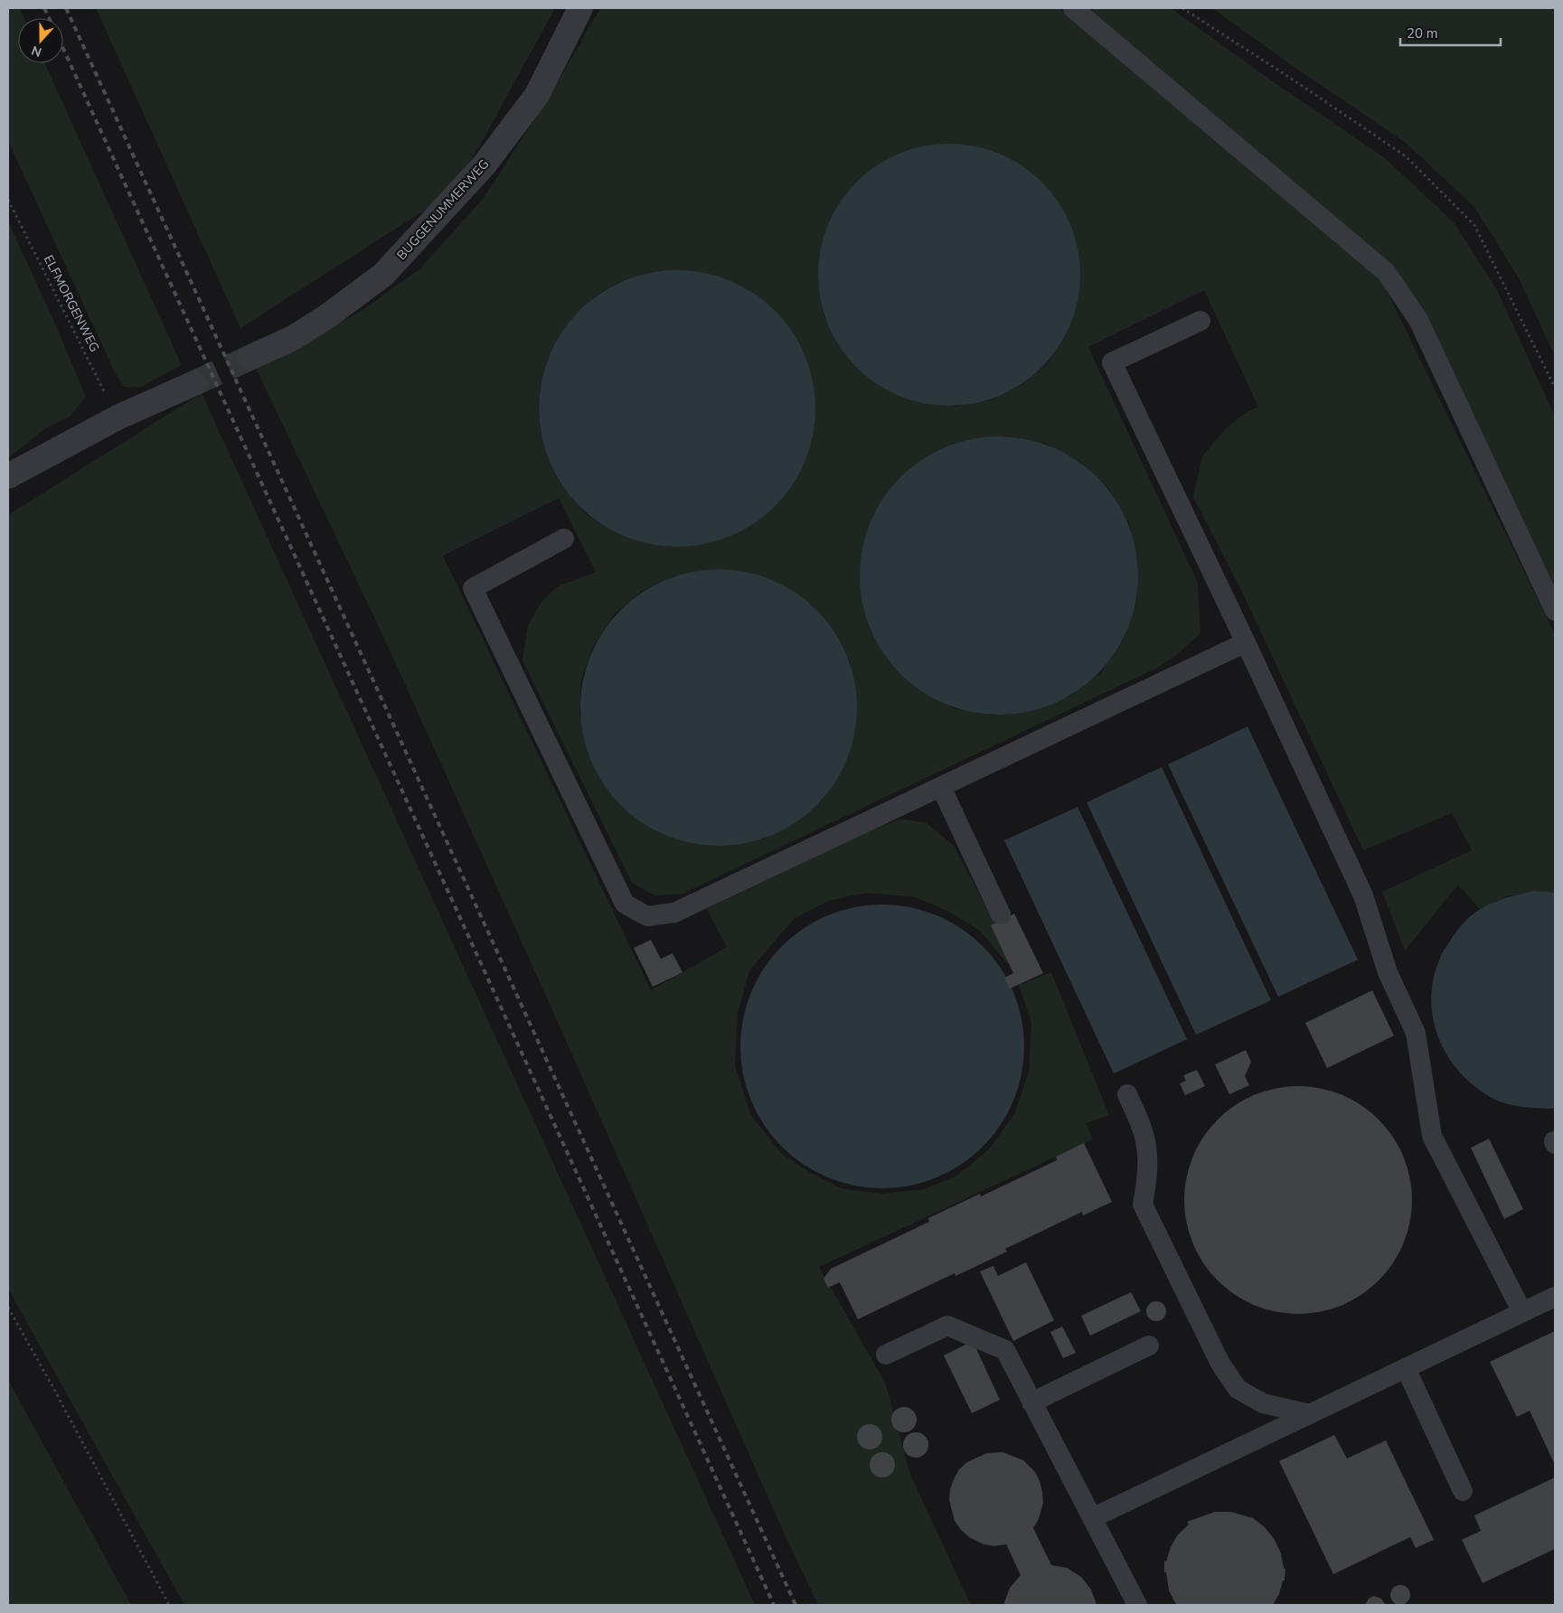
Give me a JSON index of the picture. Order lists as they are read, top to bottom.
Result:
{
  "streets": {
    "street": ["BUGGENUMMERWEG"],
    "path": ["ELFMORGENWEG"]
  },
  "scale_bar": "20 m",
  "north": "bottom"
}
